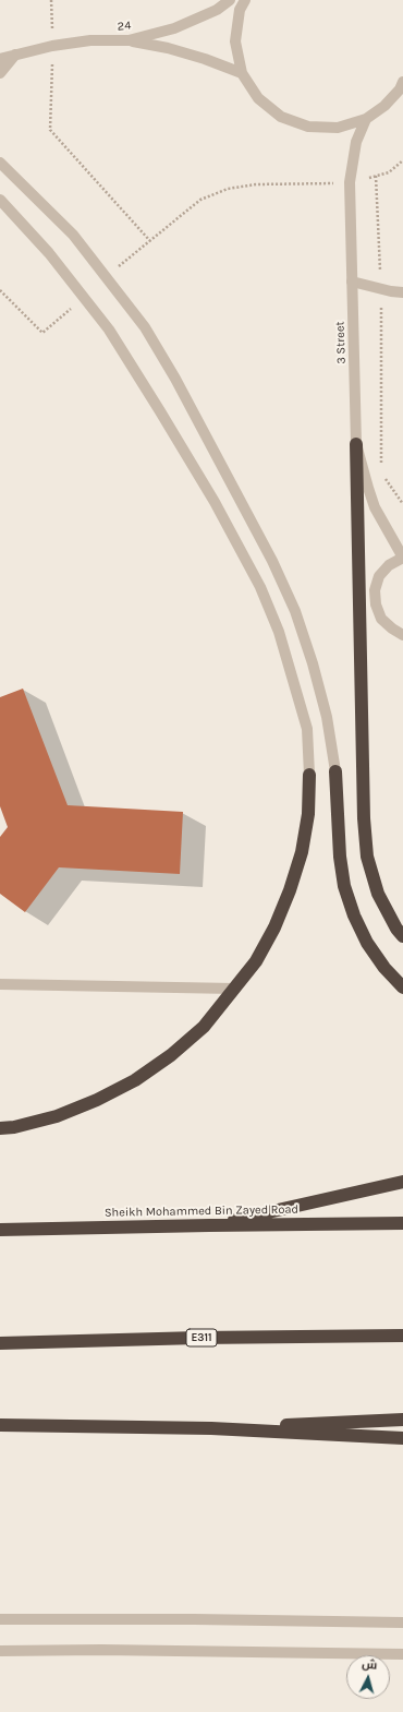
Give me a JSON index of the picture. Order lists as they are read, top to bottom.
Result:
{
  "streets": {
    "highway": ["Sheikh Mohammed Bin Zayed Road", "E311"],
    "street": ["24", "3 Street"]
  },
  "north": "top"
}
